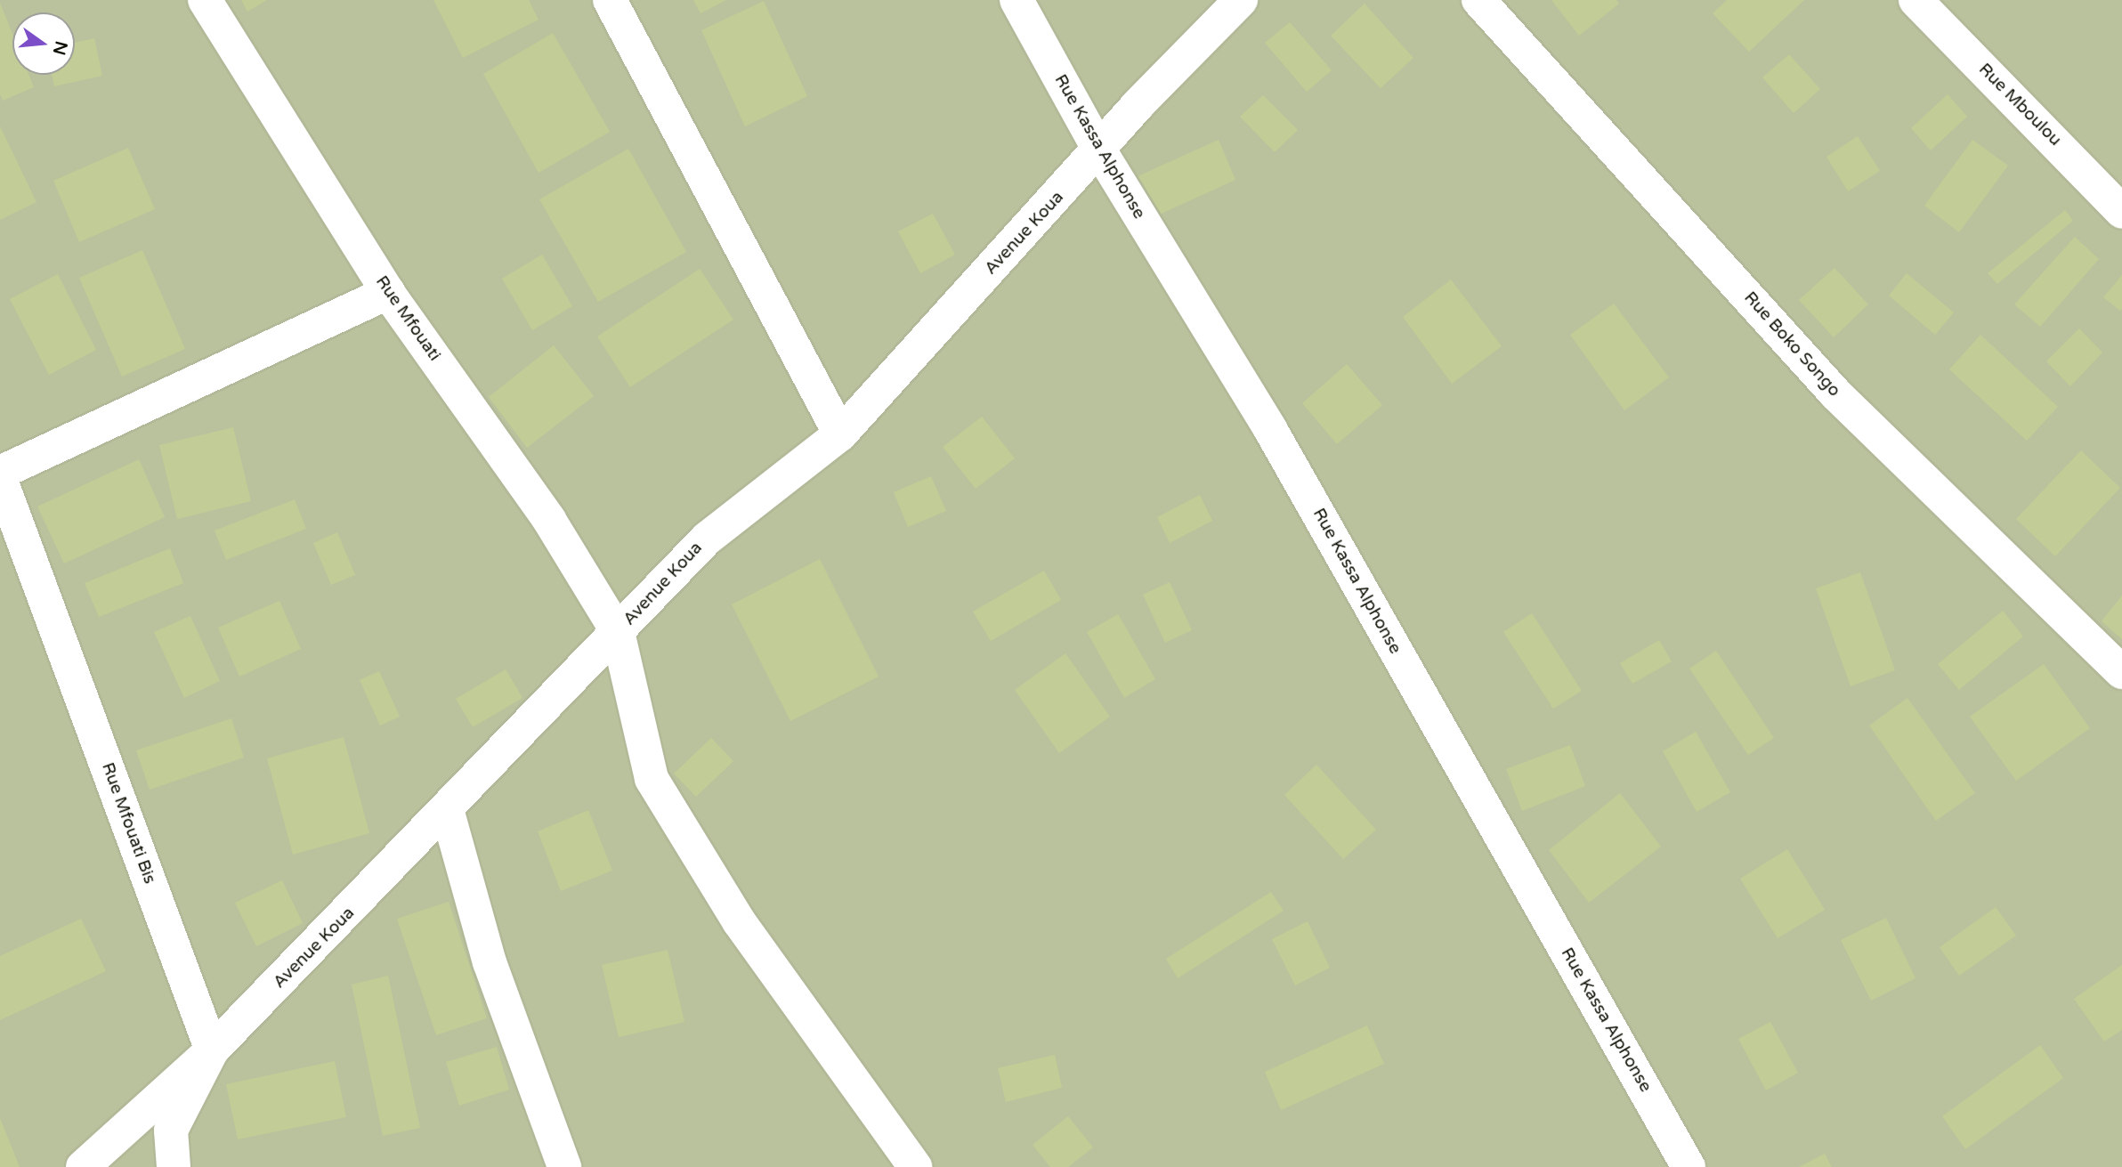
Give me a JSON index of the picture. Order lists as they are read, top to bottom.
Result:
{
  "streets": {
    "street": [
      "Rue Mboulou",
      "Rue Kassa Alphonse",
      "Avenue Koua",
      "Rue Mfouati",
      "Rue Boko Songo",
      "Rue Mfouati Bis"
    ]
  },
  "crossings": [
    ["Rue Kassa Alphonse", "Avenue Koua"],
    ["Avenue Koua", "Rue Mfouati"],
    ["Avenue Koua", "Rue Mfouati Bis"]
  ],
  "north": "right"
}
